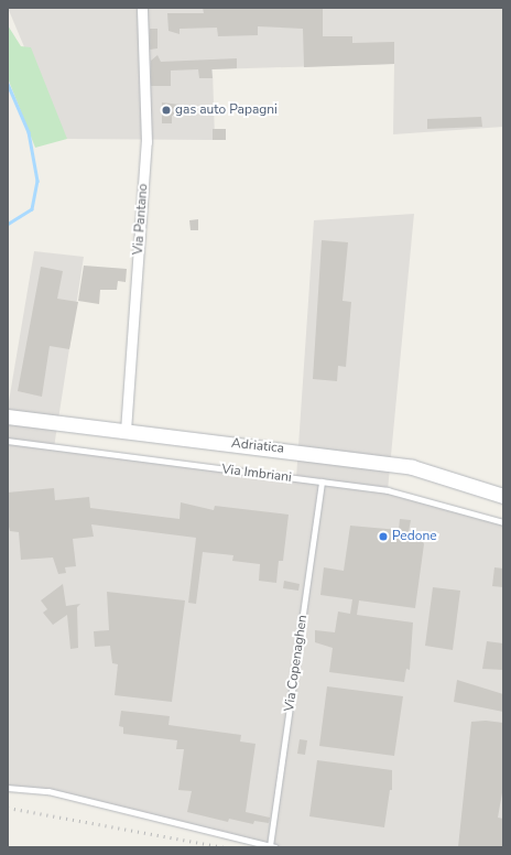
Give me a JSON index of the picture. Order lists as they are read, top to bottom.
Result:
{
  "streets": {
    "main road": ["Adriatica"],
    "street": ["Via Pantano"],
    "lane": ["Via Imbriani", "Via Copenaghen"]
  },
  "crossings": [
    ["Via Pantano", "Adriatica"],
    ["Via Imbriani", "Via Copenaghen"]
  ],
  "places": ["gas auto Papagni", "Pedone"]
}
